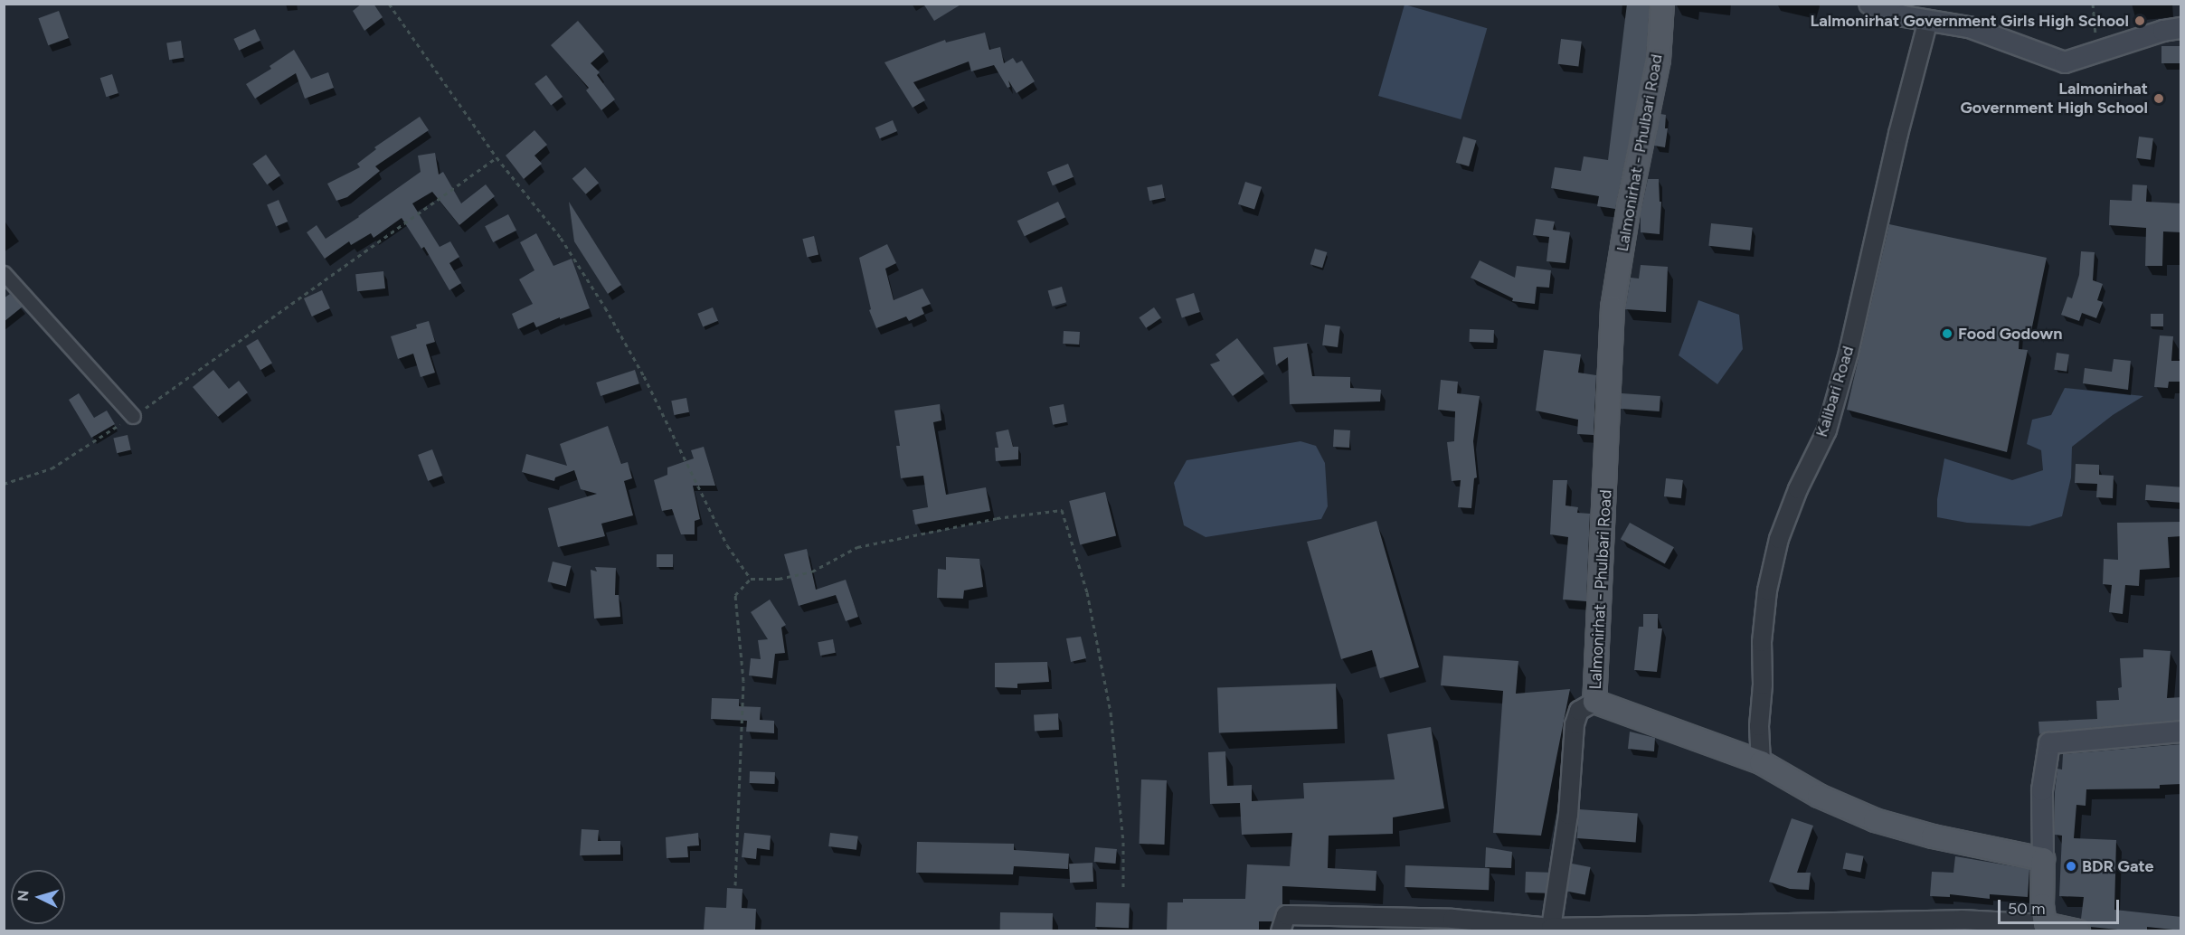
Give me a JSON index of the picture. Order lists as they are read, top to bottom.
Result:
{
  "streets": {
    "main road": ["Lalmonirhat - Phulbari Road"],
    "street": ["Kalibari Road"]
  },
  "crossings": [
    ["Lalmonirhat - Phulbari Road", "Kalibari Road"]
  ],
  "places": [
    "Lalmonirhat Government Girls High School",
    "Lalmonirhat Government High School",
    "Food Godown",
    "BDR Gate"
  ],
  "scale_bar": "50 m",
  "north": "left"
}
